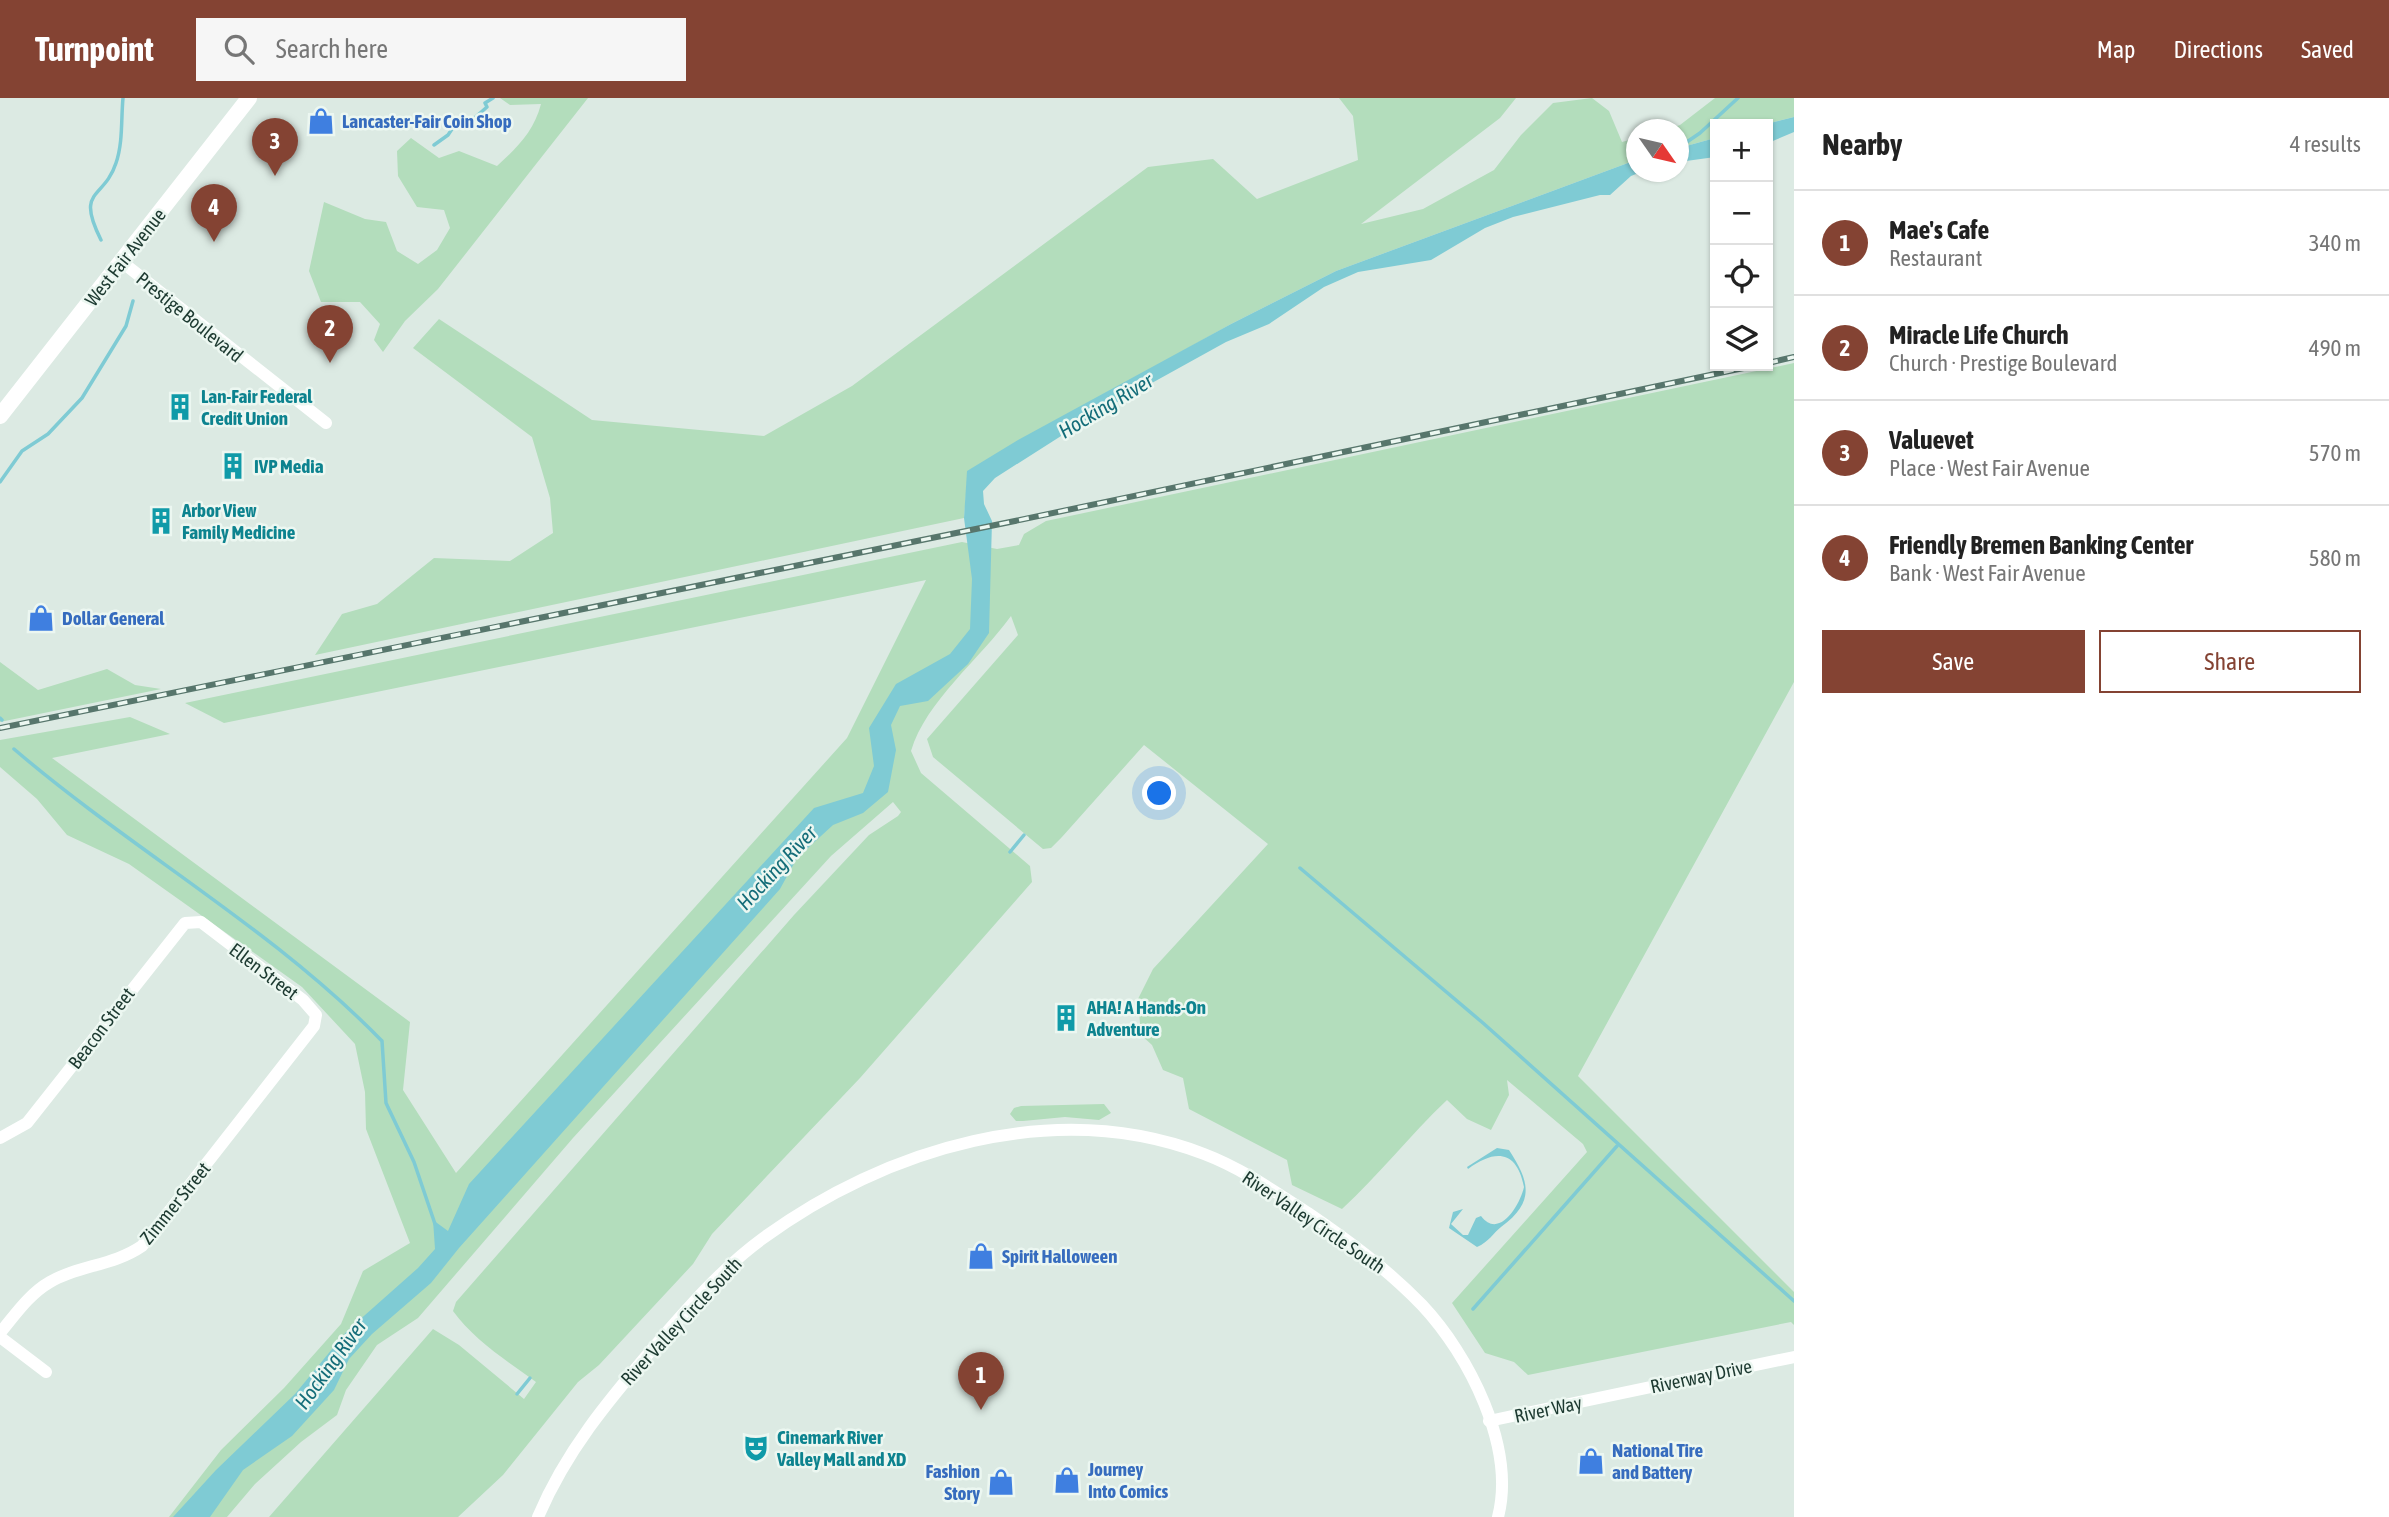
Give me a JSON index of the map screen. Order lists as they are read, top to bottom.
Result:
{
  "streets": {
    "street": [
      "West Fair Avenue",
      "Prestige Boulevard",
      "Ellen Street",
      "Beacon Street",
      "Zimmer Street",
      "River Valley Circle South",
      "Riverway Drive",
      "River Way"
    ]
  },
  "crossings": [
    ["West Fair Avenue", "Prestige Boulevard"],
    ["Ellen Street", "Beacon Street"],
    ["Ellen Street", "Zimmer Street"],
    ["River Valley Circle South", "River Way"],
    ["Riverway Drive", "River Way"]
  ],
  "water": ["Hocking River"],
  "places": {
    "shop": [
      "Lancaster-Fair Coin Shop",
      "Dollar General",
      "Spirit Halloween",
      "National Tire and Battery",
      "Journey Into Comics",
      "Fashion Story"
    ],
    "building": [
      "Lan-Fair Federal Credit Union",
      "IVP Media",
      "Arbor View Family Medicine",
      "AHA! A Hands-On Adventure"
    ],
    "theatre": ["Cinemark River Valley Mall and XD"]
  },
  "north": "bottom right",
  "page": {
    "header": "Turnpoint",
    "search": "Search here",
    "nav": ["Map", "Directions", "Saved"],
    "heading": ["Nearby", "4 results"],
    "pins": [
      "3",
      "4",
      "2",
      "1"
    ],
    "map_buttons": ["+", "−"],
    "list": [
      {
        "mark": "1",
        "name": "Mae's Cafe",
        "note": "Restaurant",
        "value": "340 m"
      },
      {
        "mark": "2",
        "name": "Miracle Life Church",
        "note": "Church · Prestige Boulevard",
        "value": "490 m"
      },
      {
        "mark": "3",
        "name": "Valuevet",
        "note": "Place · West Fair Avenue",
        "value": "570 m"
      },
      {
        "mark": "4",
        "name": "Friendly Bremen Banking Center",
        "note": "Bank · West Fair Avenue",
        "value": "580 m"
      }
    ],
    "buttons": ["Save", "Share"]
  }
}
